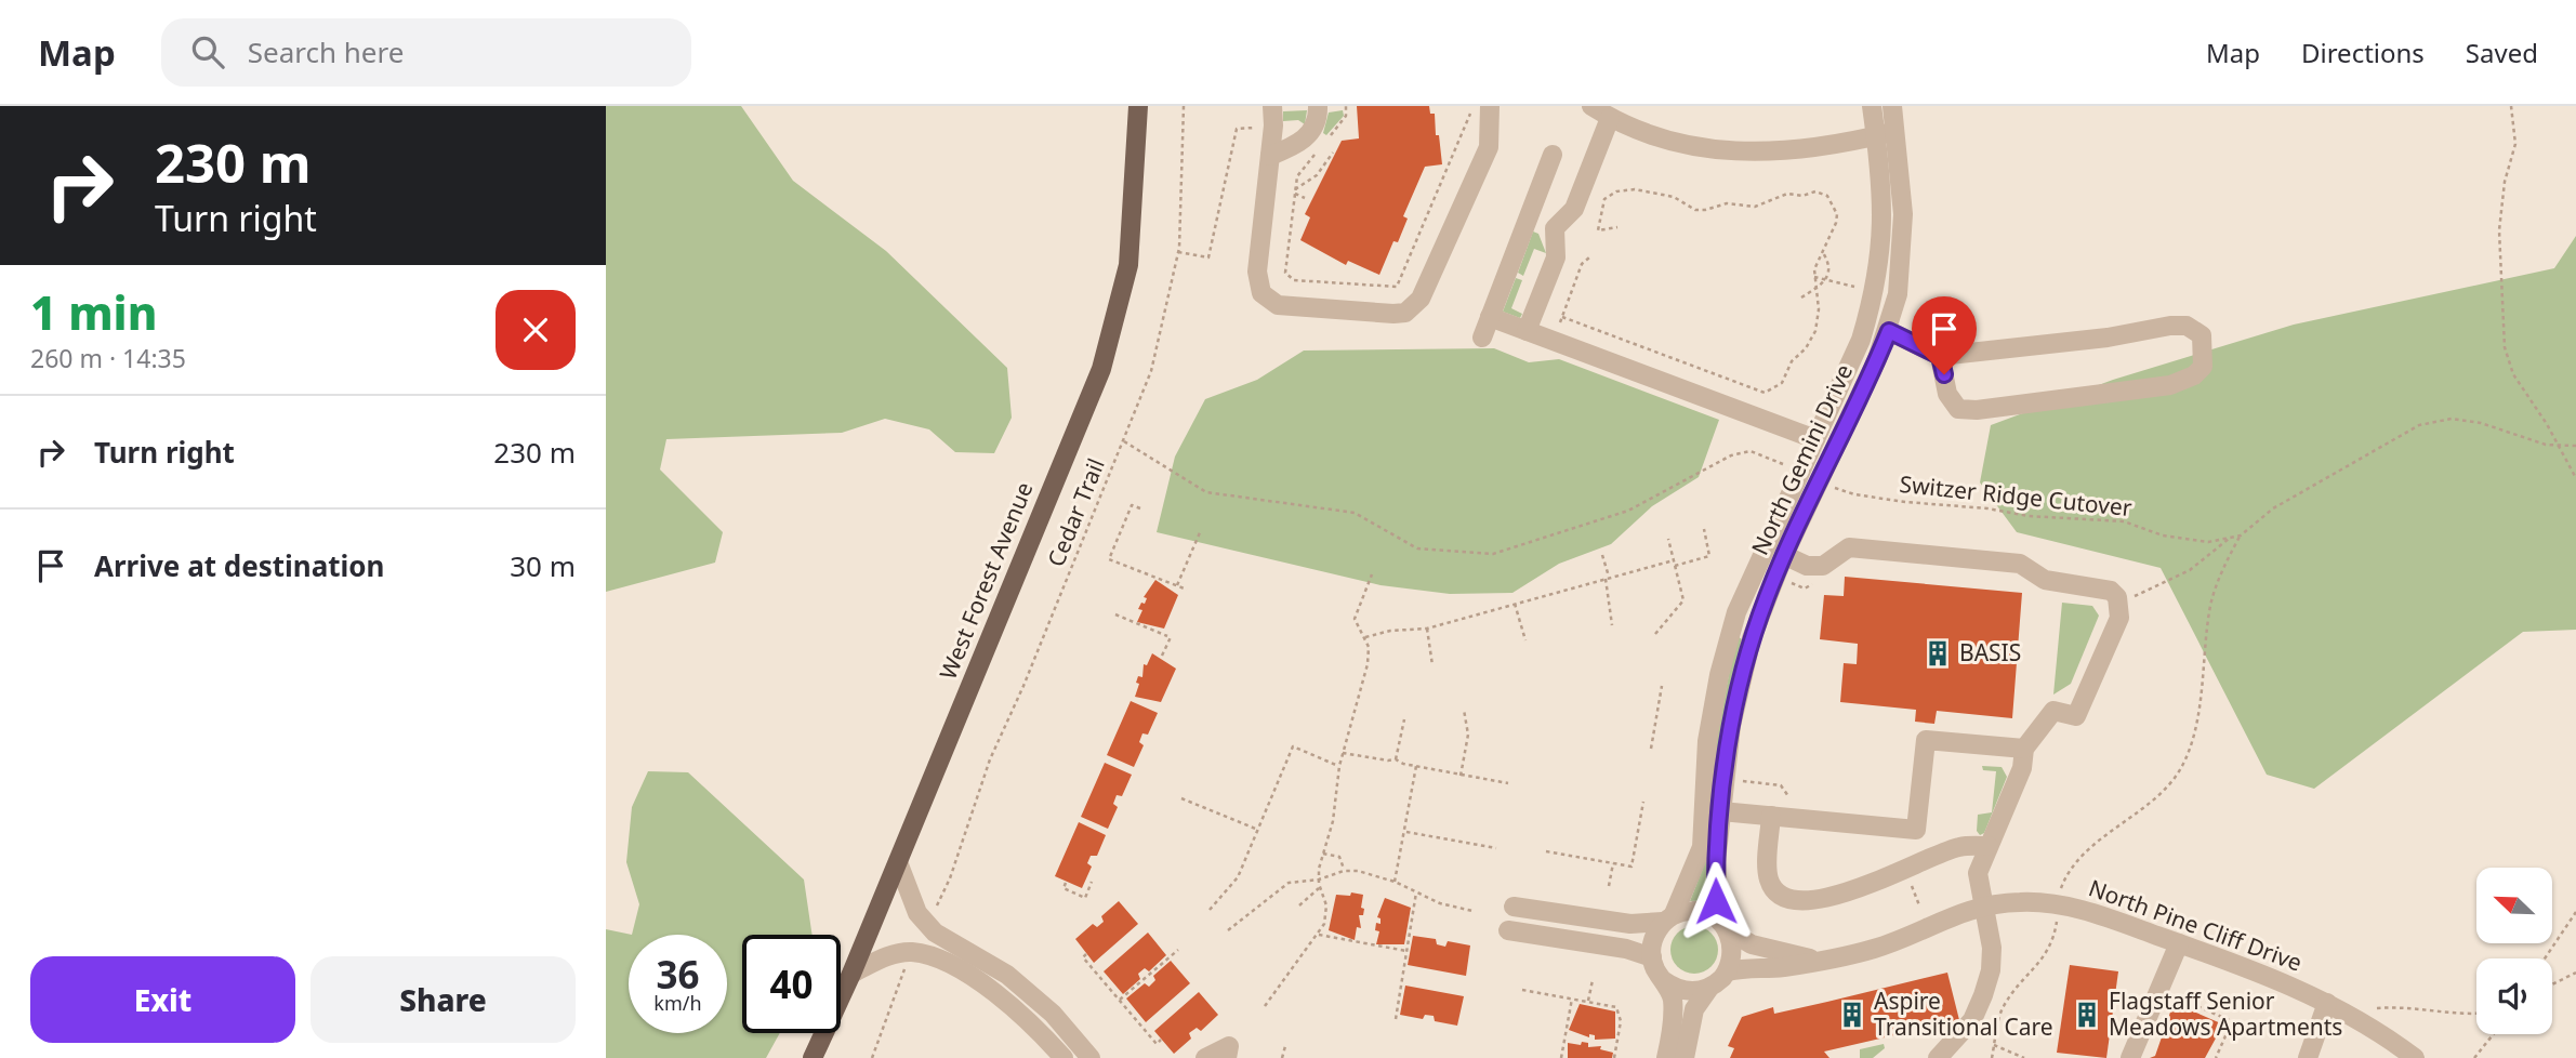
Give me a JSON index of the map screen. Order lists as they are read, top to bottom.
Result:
{
  "streets": {
    "main road": ["West Forest Avenue"],
    "street": ["North Gemini Drive", "North Pine Cliff Drive"],
    "path": ["Switzer Ridge Cutover", "Cedar Trail"]
  },
  "crossings": [
    ["North Gemini Drive", "North Pine Cliff Drive"]
  ],
  "places": {
    "building": ["BASIS", "Aspire Transitional Care", "Flagstaff Senior Meadows Apartments"]
  },
  "north": "top left",
  "page": {
    "header": "Map",
    "search": "Search here",
    "nav": ["Map", "Directions", "Saved"],
    "turn": ["230 m", "Turn right"],
    "heading": ["1 min", "260 m · 14:35"],
    "list": [
      {
        "name": "Turn right",
        "value": "230 m"
      },
      {
        "name": "Arrive at destination",
        "value": "30 m"
      }
    ],
    "speed": "36 km/h",
    "limit": "40",
    "buttons": ["Exit", "Share"]
  }
}
